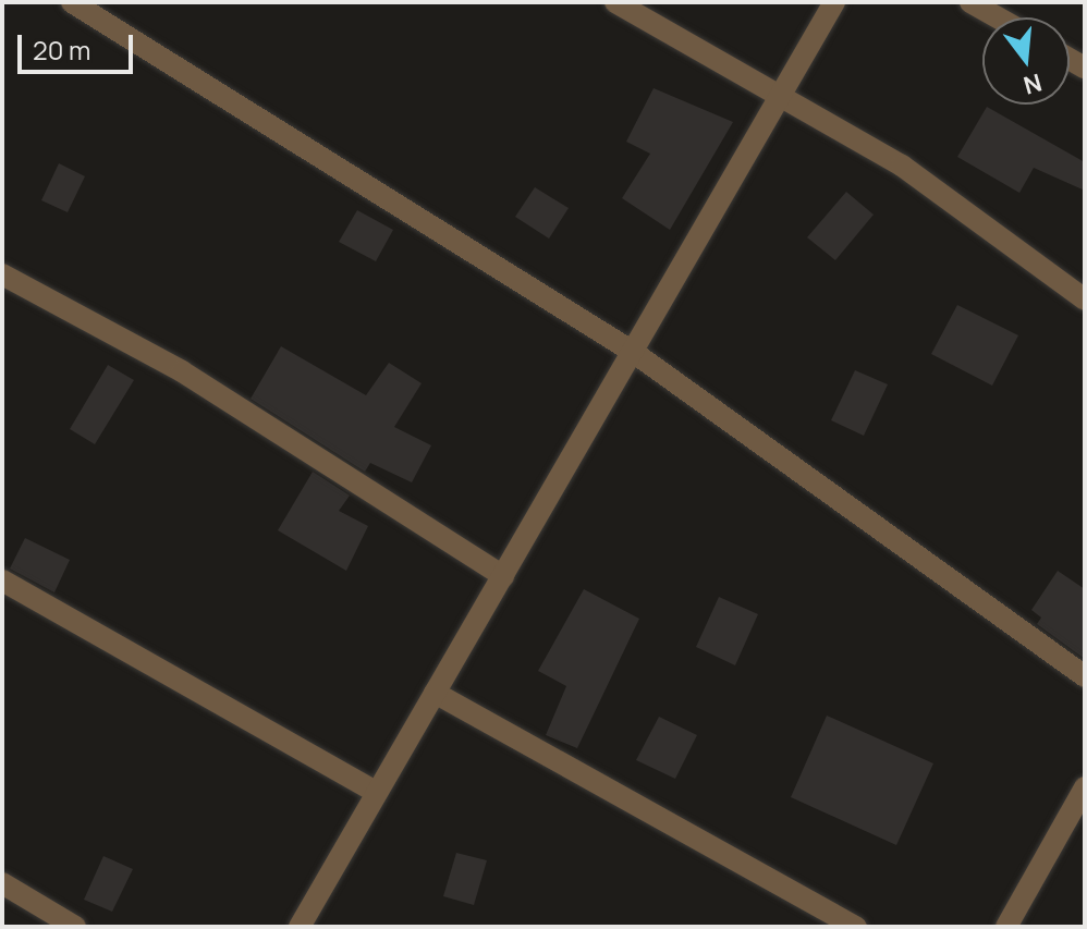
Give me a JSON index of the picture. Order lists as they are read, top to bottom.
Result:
{
  "scale_bar": "20 m",
  "north": "bottom"
}
